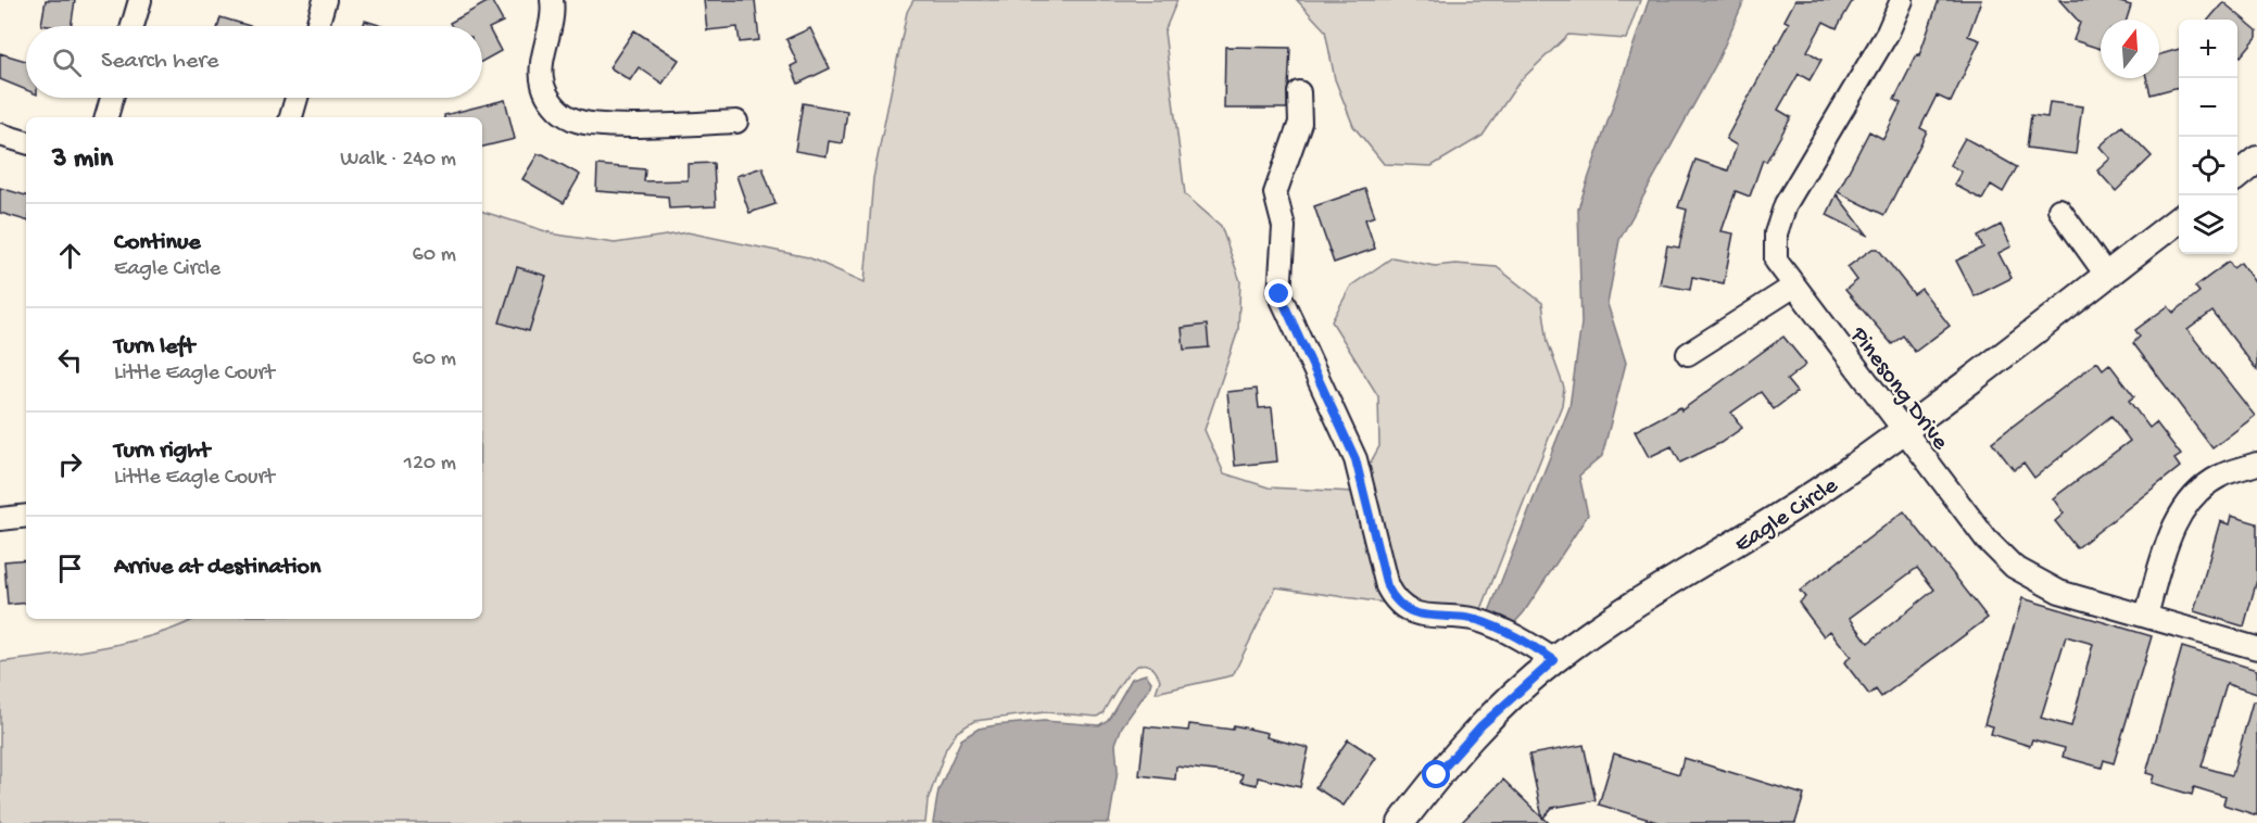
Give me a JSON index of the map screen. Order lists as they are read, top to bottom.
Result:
{
  "streets": {
    "street": ["Pinesong Drive", "Eagle Circle"]
  },
  "crossings": [
    ["Pinesong Drive", "Eagle Circle"]
  ],
  "north": "top",
  "page": {
    "map_buttons": ["+", "−"],
    "search": "Search here",
    "heading": ["3 min", "Walk · 240 m"],
    "list": [
      ["Continue", "Eagle Circle", "60 m"],
      ["Turn left", "Little Eagle Court", "60 m"],
      ["Turn right", "Little Eagle Court", "120 m"],
      "Arrive at destination"
    ]
  }
}
